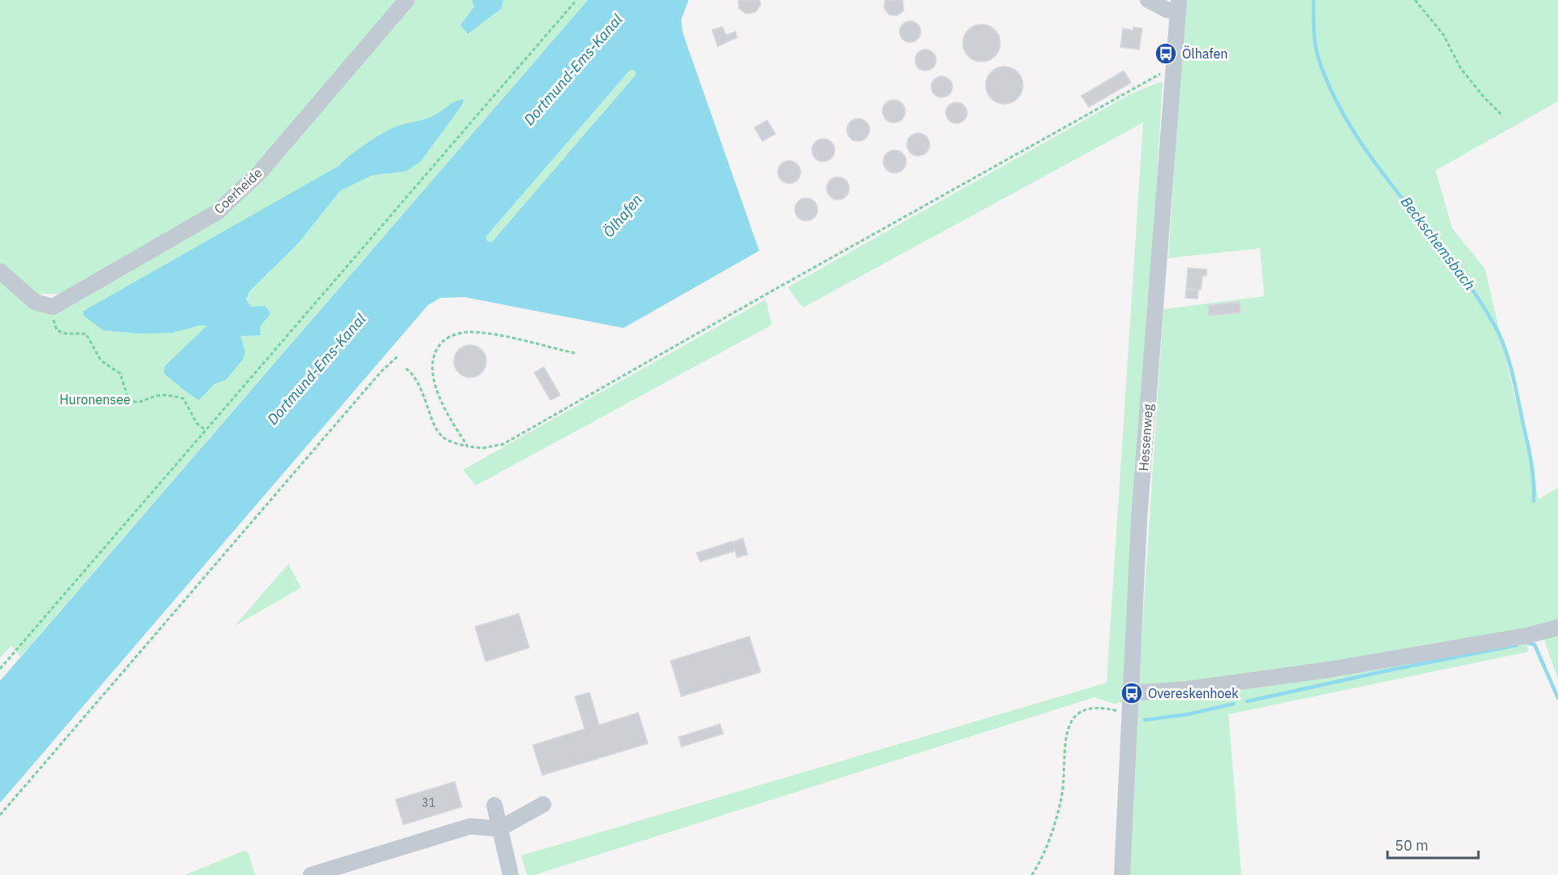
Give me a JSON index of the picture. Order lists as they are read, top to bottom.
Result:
{
  "streets": {
    "street": ["Coerheide", "Hessenweg"]
  },
  "water": ["Dortmund-Ems-Kanal", "Ölhafen", "Beckschemsbach"],
  "parks": ["Huronensee"],
  "places": {
    "bus stop": ["Ölhafen", "Overeskenhoek"]
  },
  "house_numbers": ["31"],
  "scale_bar": "50 m"
}
